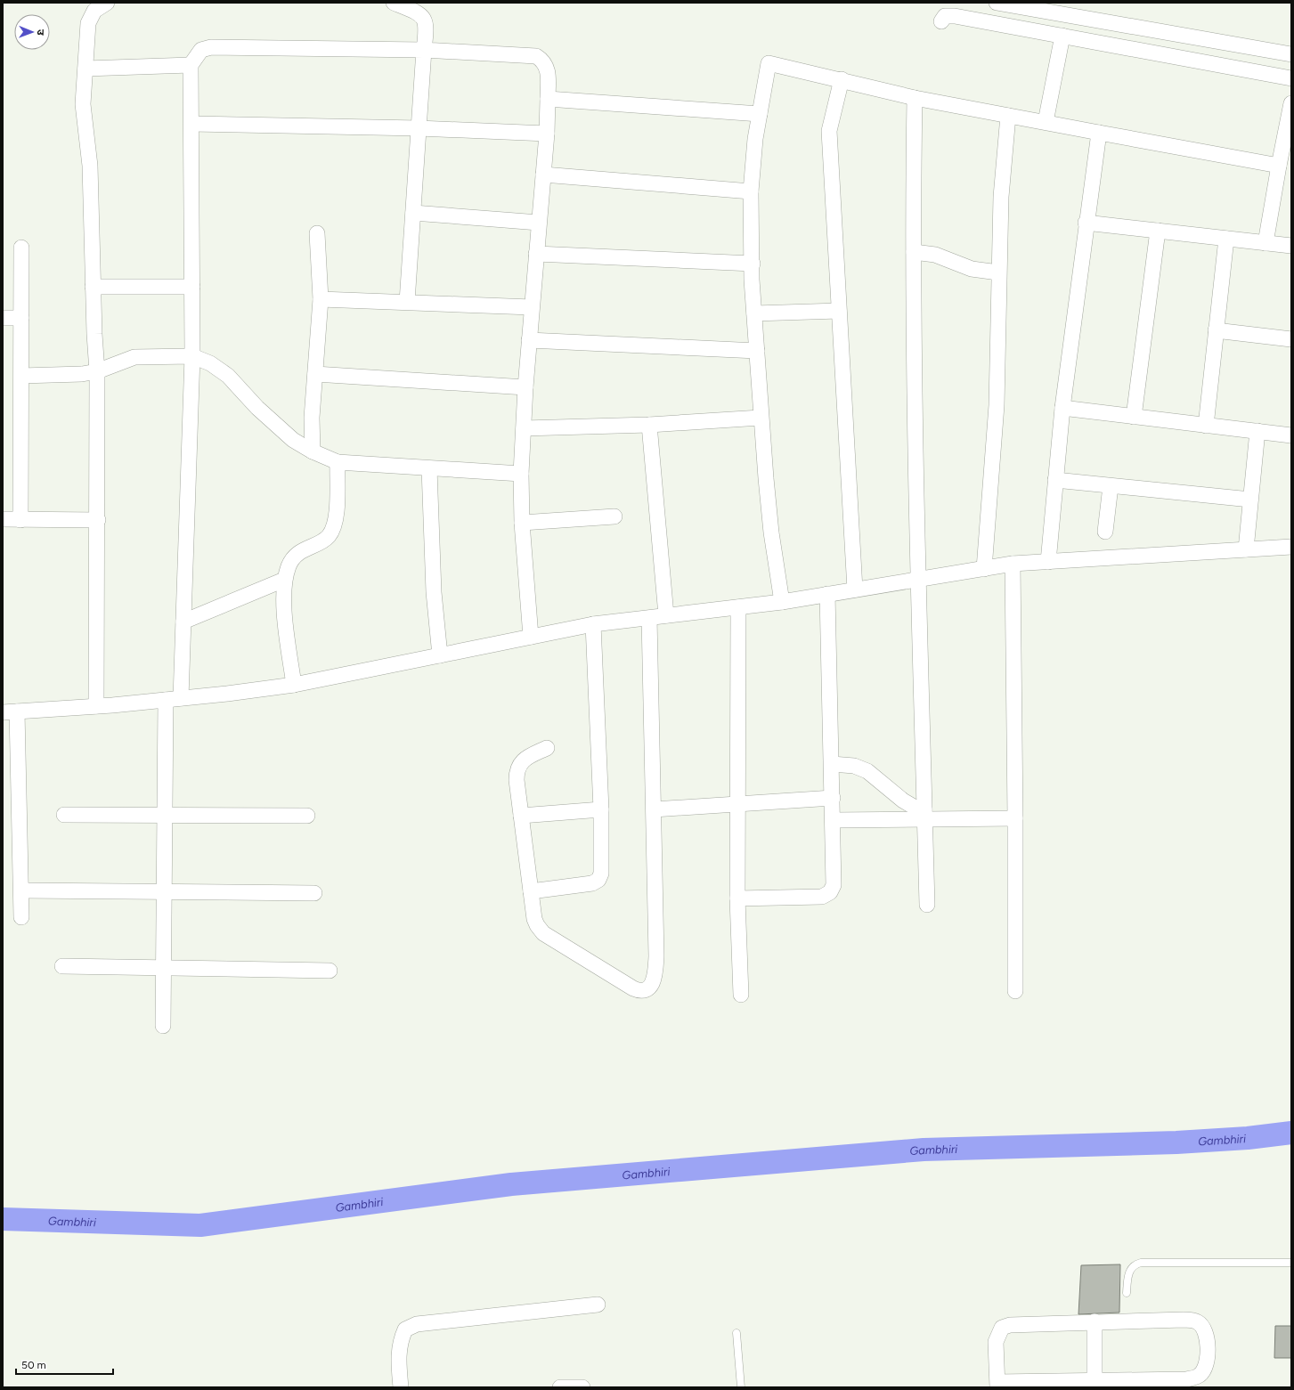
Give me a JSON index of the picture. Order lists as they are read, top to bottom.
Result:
{
  "water": ["Gambhiri"],
  "scale_bar": "50 m",
  "north": "right"
}
